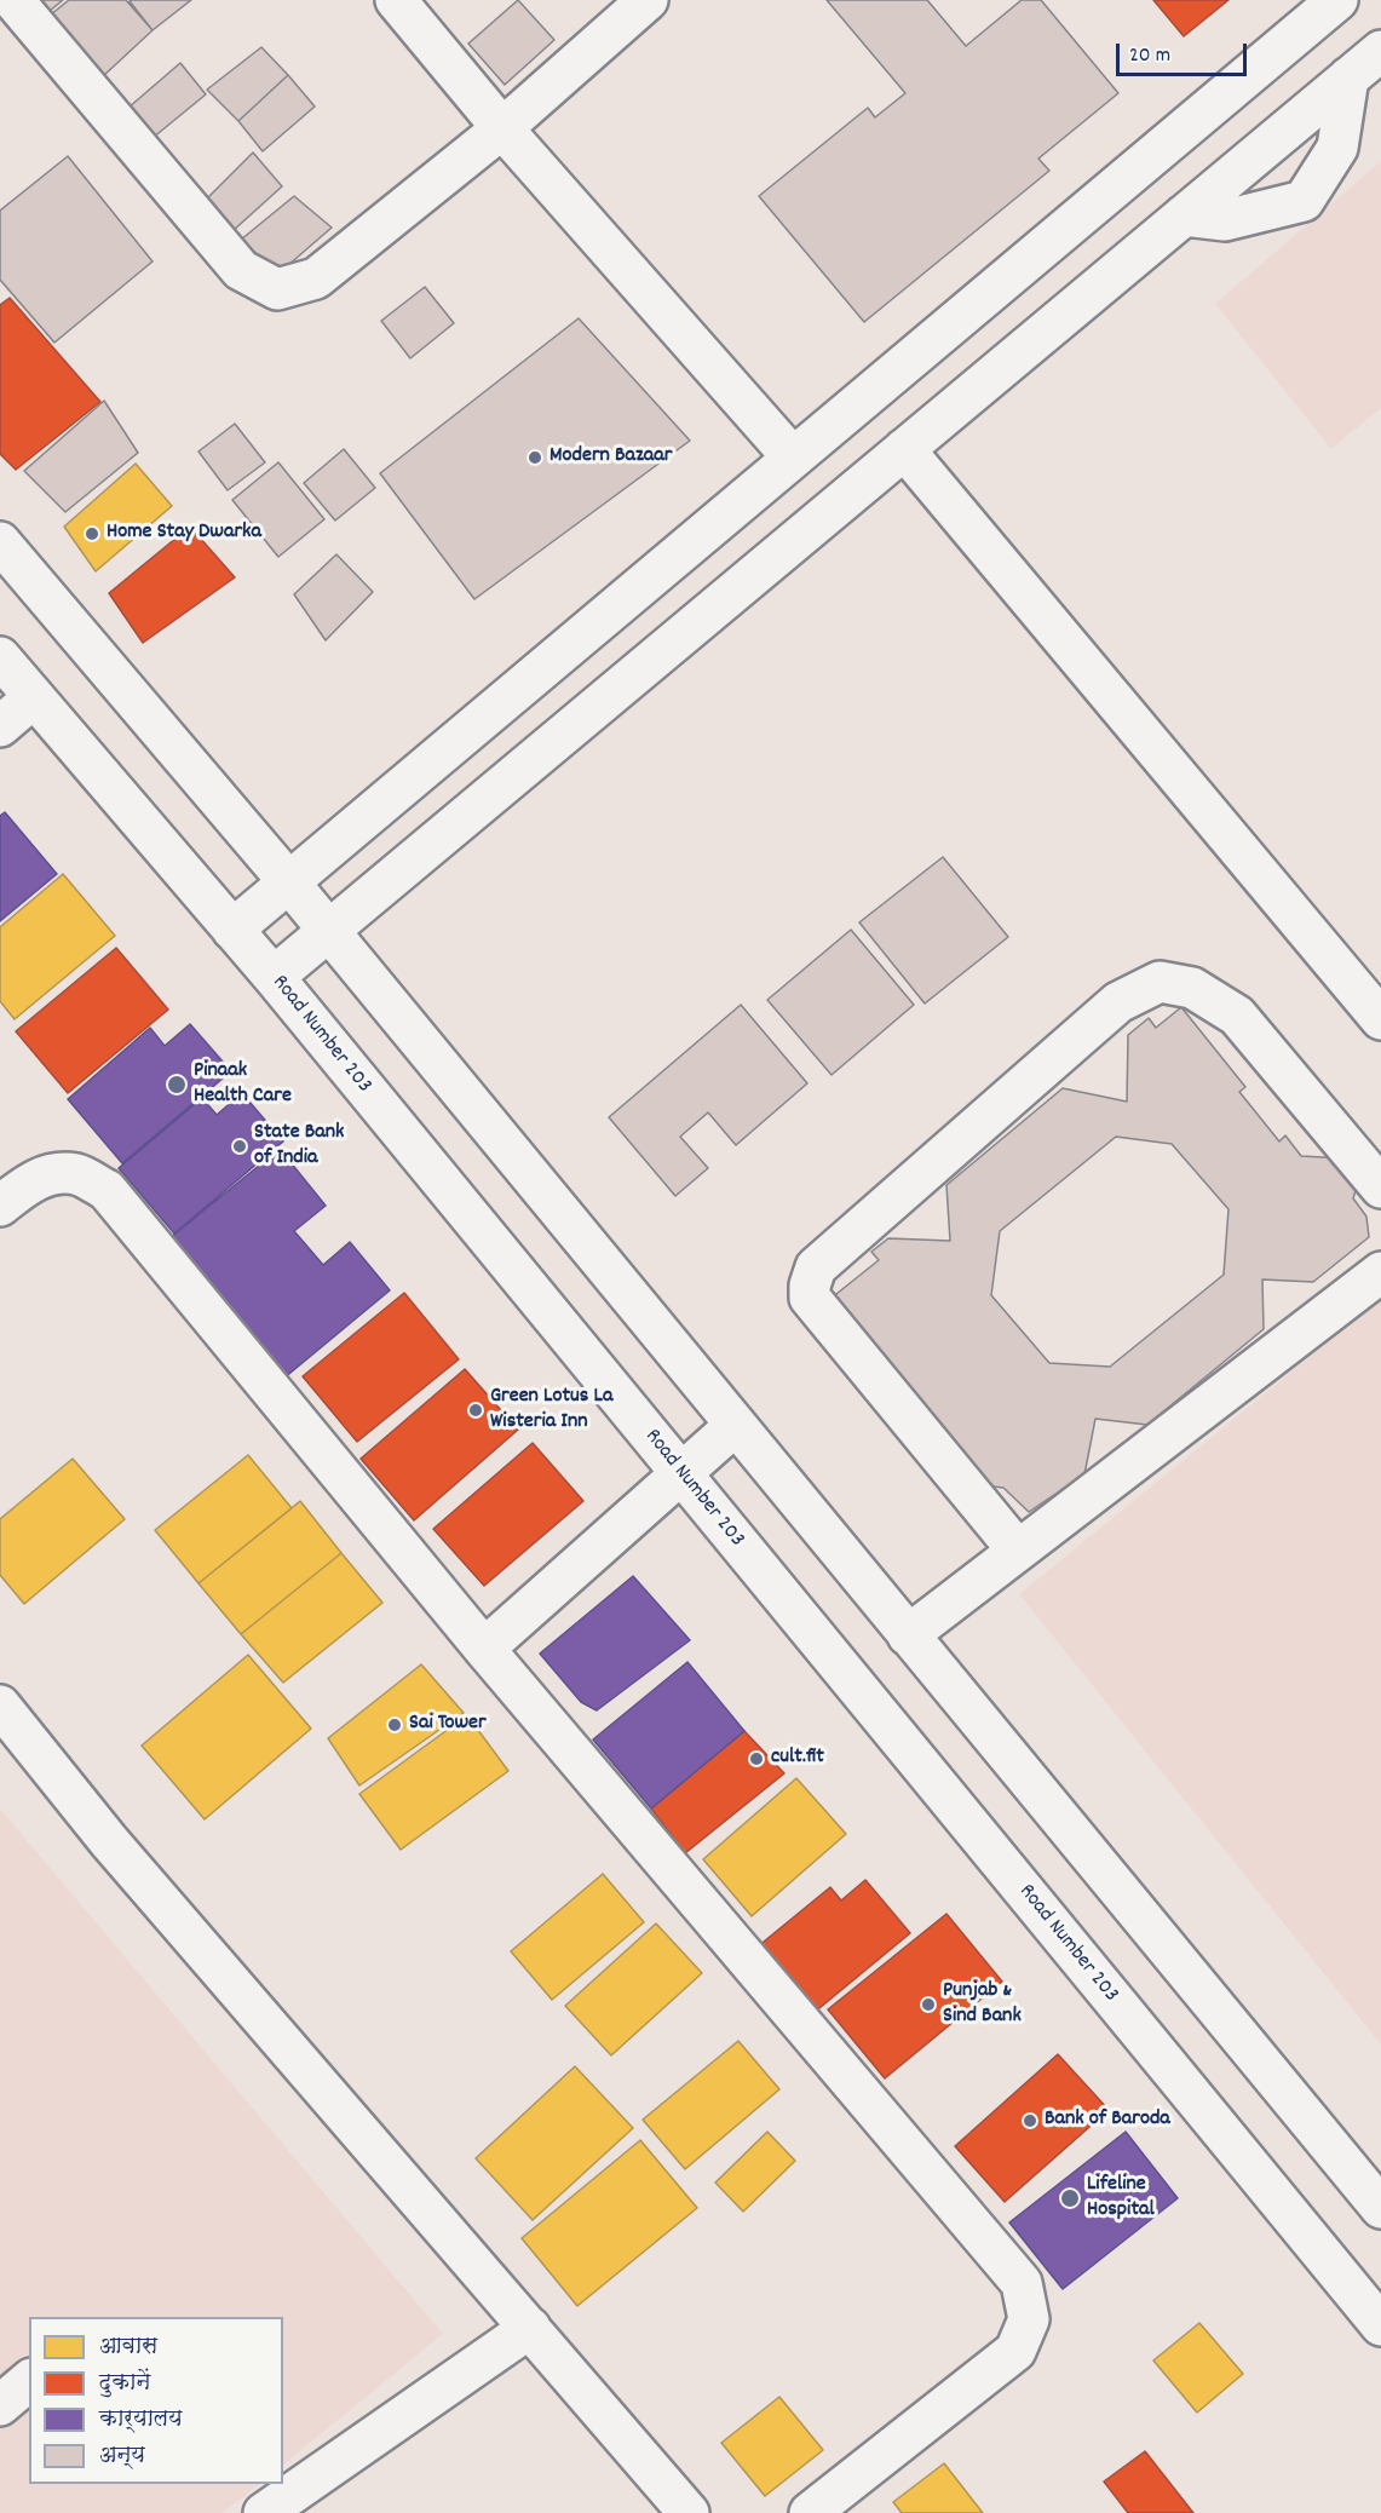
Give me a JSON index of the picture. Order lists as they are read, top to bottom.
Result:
{
  "streets": {
    "street": ["Road Number 203"]
  },
  "places": [
    "Modern Bazaar",
    "Home Stay Dwarka",
    "Pinaak Health Care",
    "State Bank of India",
    "Green Lotus La Wisteria Inn",
    "Sai Tower",
    "cult.fit",
    "Punjab & Sind Bank",
    "Bank of Baroda",
    "Lifeline Hospital"
  ],
  "legend": [
    "आवास",
    "दुकानें",
    "कार्यालय",
    "अन्य"
  ],
  "scale_bar": "20 m"
}
